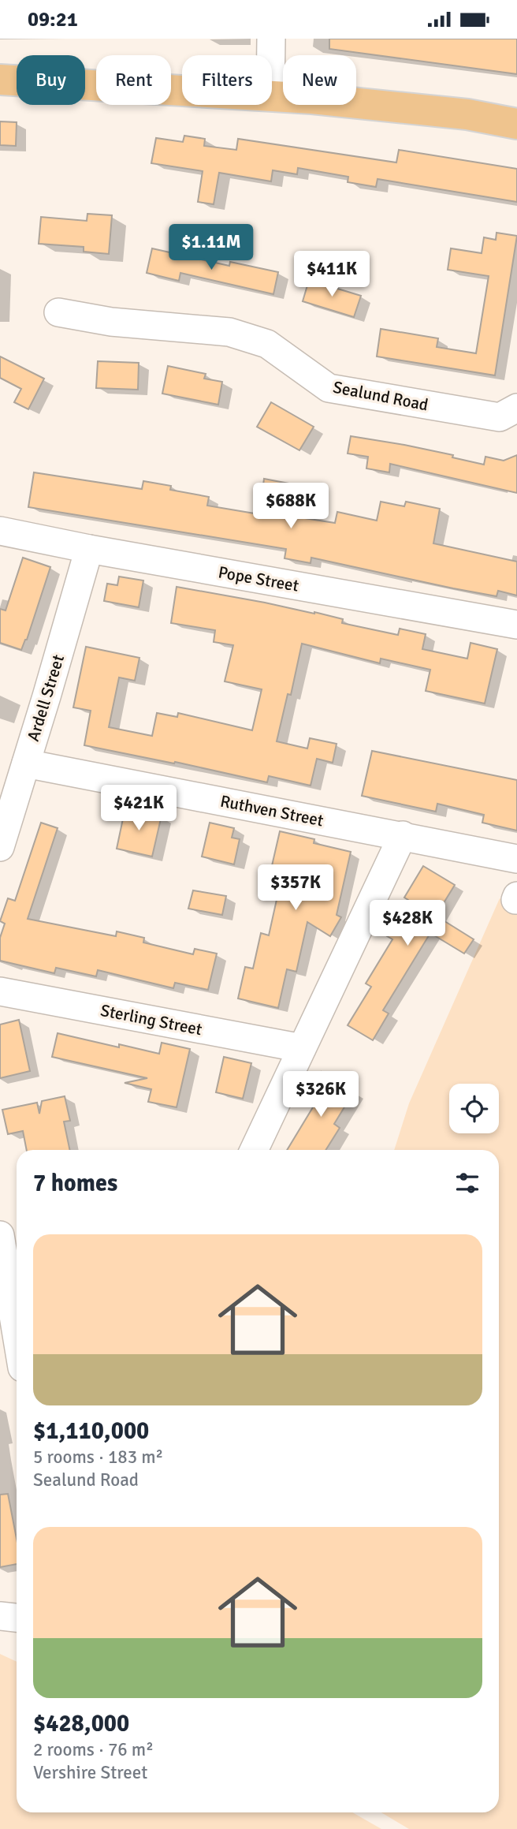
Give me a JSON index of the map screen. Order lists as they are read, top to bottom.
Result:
{
  "streets": {
    "street": [
      "Sealund Road",
      "Pope Street",
      "Ardell Street",
      "Ruthven Street",
      "Sterling Street"
    ]
  },
  "crossings": [
    ["Pope Street", "Ardell Street"],
    ["Ardell Street", "Ruthven Street"]
  ],
  "page": {
    "status": "09:21",
    "chip": [
      "Buy",
      "Rent",
      "Filters",
      "New"
    ],
    "price": [
      "$1.11M",
      "$411K",
      "$688K",
      "$421K",
      "$357K",
      "$428K",
      "$326K"
    ],
    "heading": "7 homes",
    "list": [
      {
        "name": "$1,110,000",
        "note": "5 rooms · 183 m² · Sealund Road"
      },
      {
        "name": "$428,000",
        "note": "2 rooms · 76 m² · Vershire Street"
      }
    ]
  }
}
